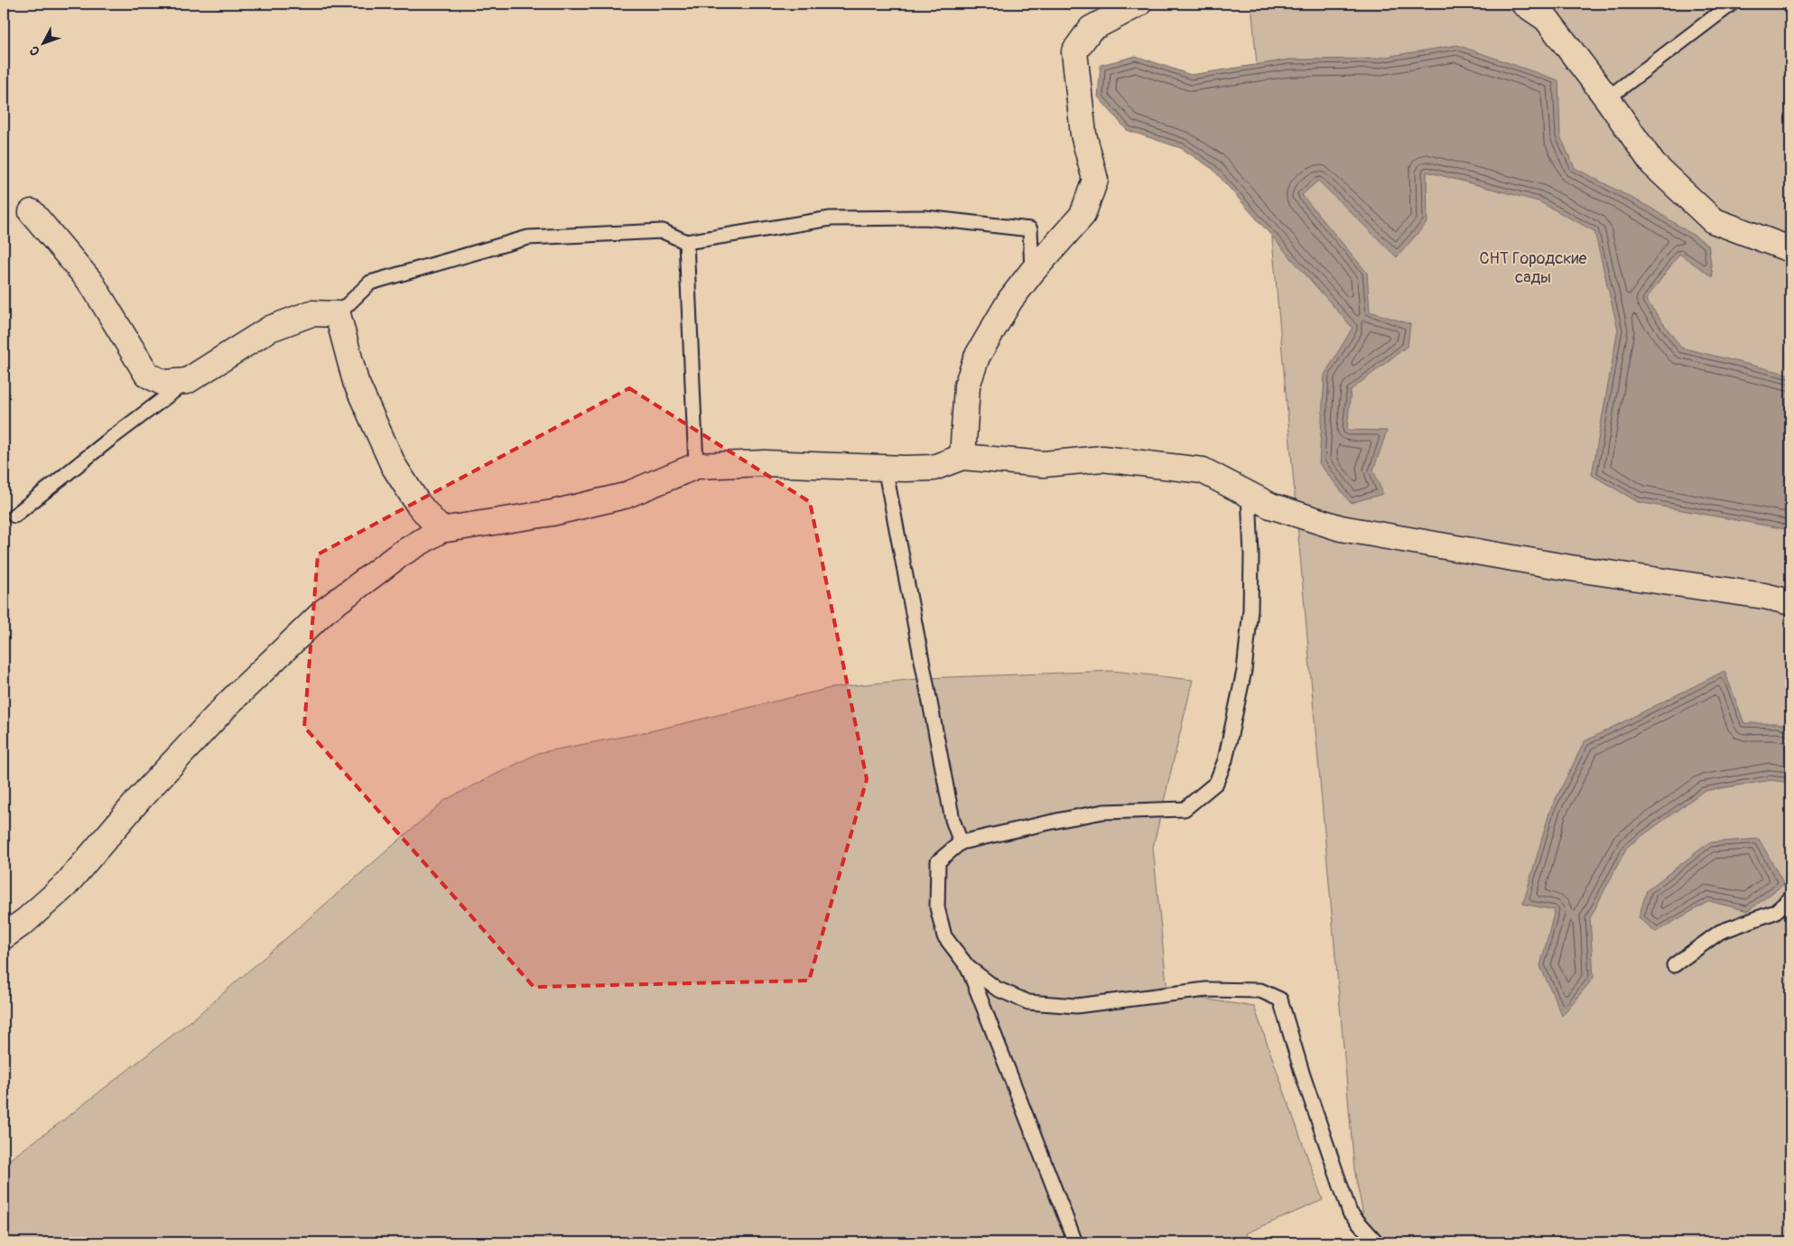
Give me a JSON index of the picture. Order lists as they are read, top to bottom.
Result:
{
  "parks": ["СНТ Городские сады"],
  "north": "bottom left"
}
